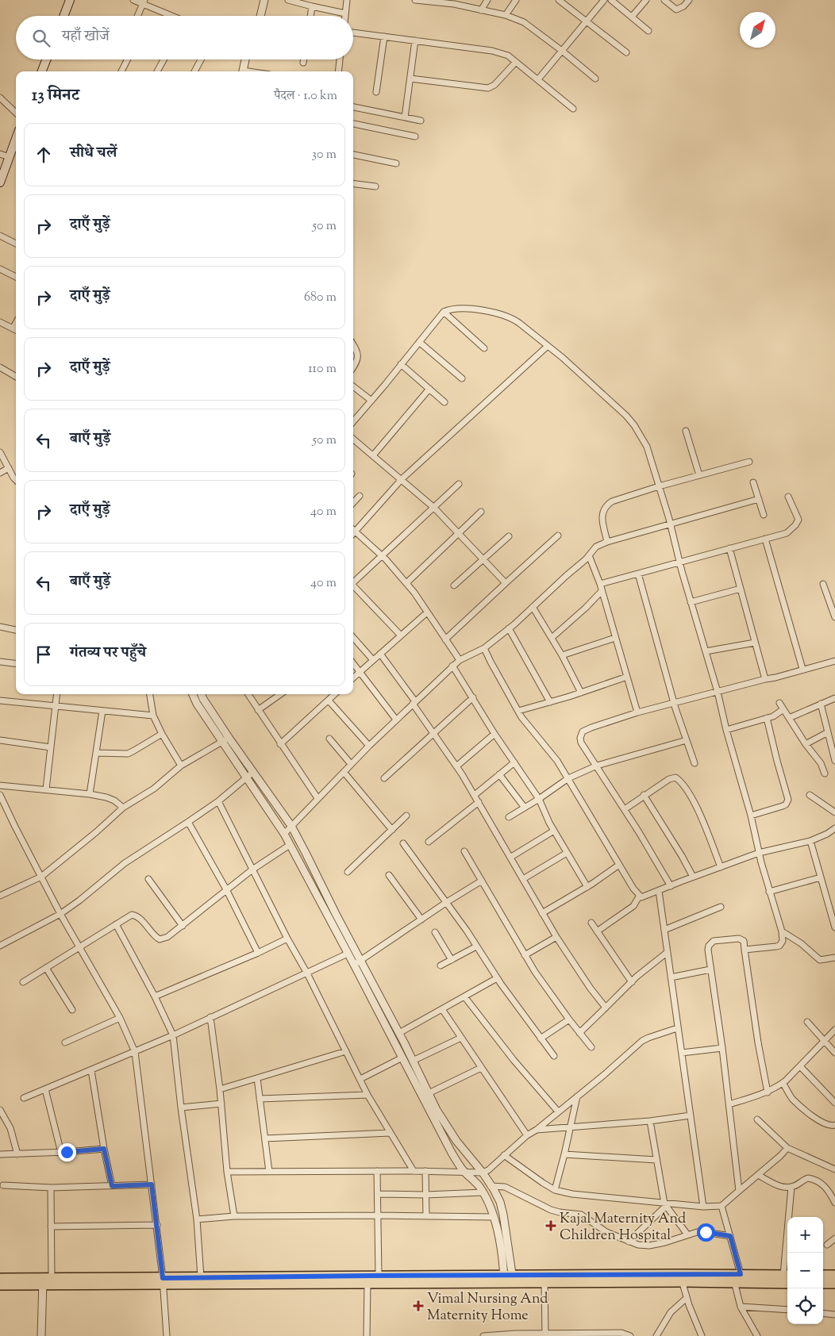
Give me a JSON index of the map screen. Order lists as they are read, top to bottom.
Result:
{
  "places": {
    "health": ["Kajal Maternity And Children Hospital", "Vimal Nursing And Maternity Home"]
  },
  "north": "top right",
  "page": {
    "search": "यहाँ खोजें",
    "heading": ["13 मिनट", "पैदल · 1.0 km"],
    "list": [
      ["सीधे चलें", "30 m"],
      ["दाएँ मुड़ें", "50 m"],
      ["दाएँ मुड़ें", "680 m"],
      ["दाएँ मुड़ें", "110 m"],
      ["बाएँ मुड़ें", "50 m"],
      ["दाएँ मुड़ें", "40 m"],
      ["बाएँ मुड़ें", "40 m"],
      "गंतव्य पर पहुँचे"
    ],
    "map_buttons": ["+", "−"]
  }
}
